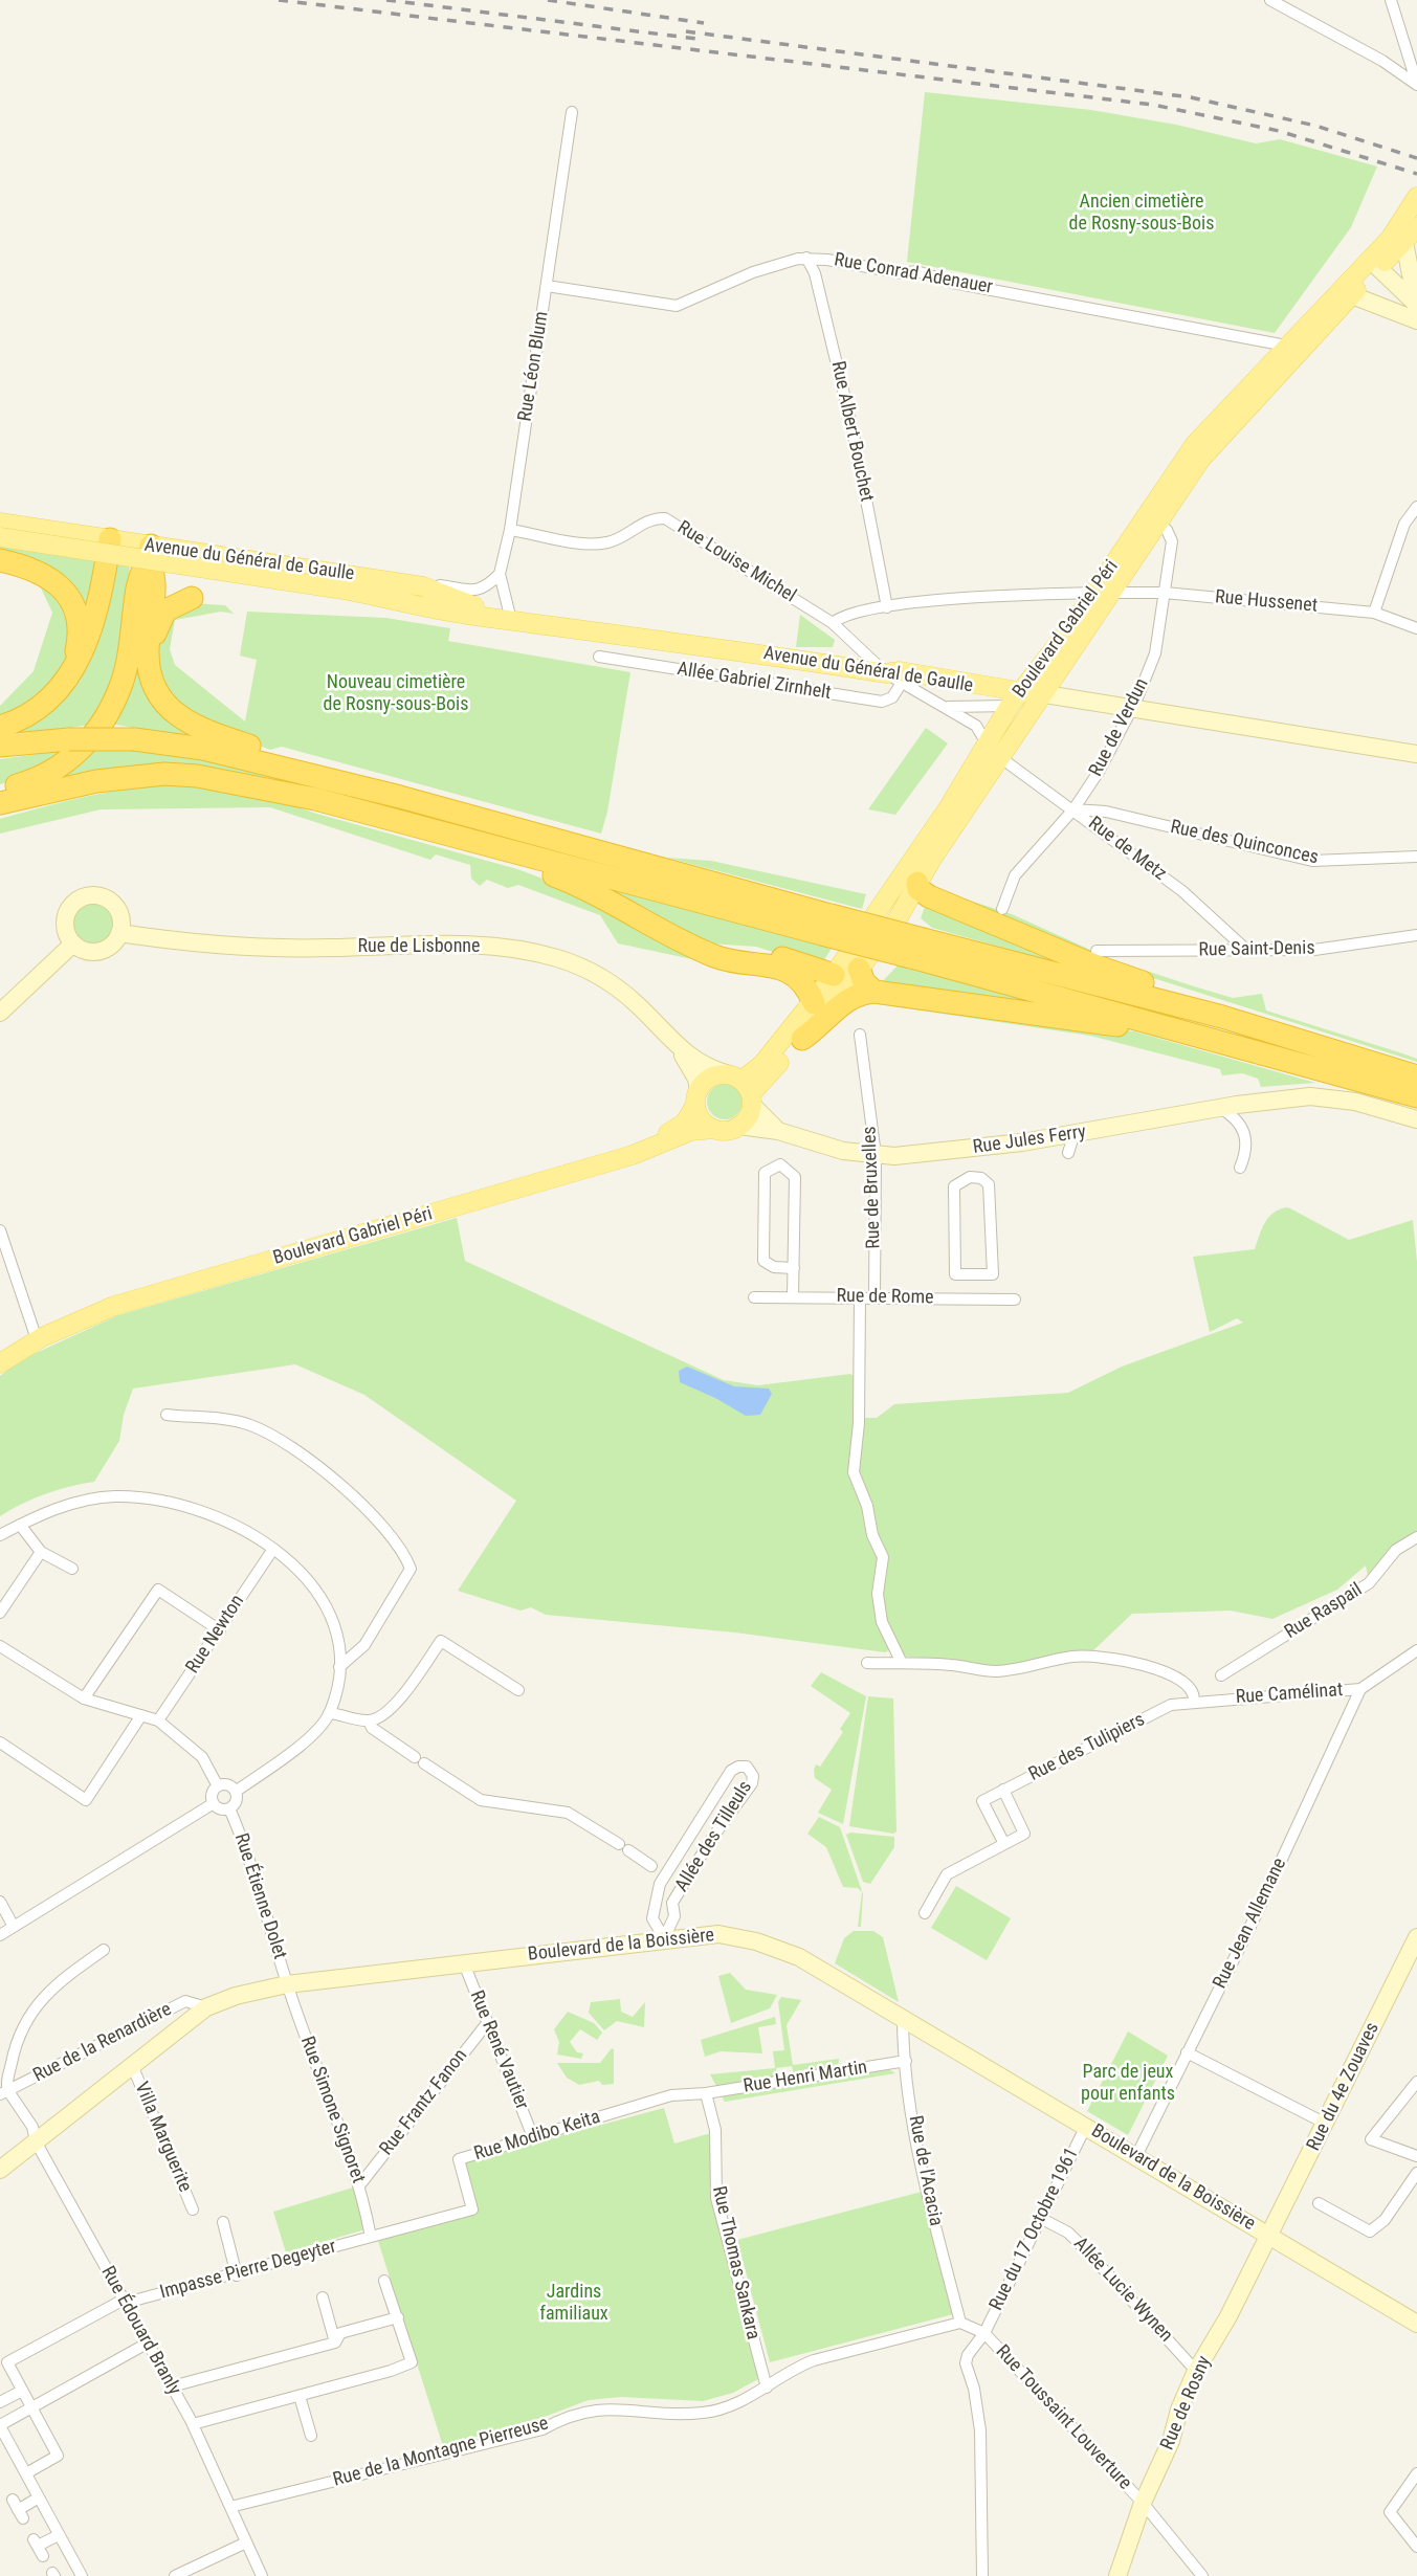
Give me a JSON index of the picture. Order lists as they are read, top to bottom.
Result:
{
  "streets": {
    "main road": [
      "Avenue du Général de Gaulle",
      "Boulevard Gabriel Péri",
      "Rue de Lisbonne",
      "Rue Jules Ferry",
      "Boulevard de la Boissière",
      "Rue du 4e Zouaves",
      "Rue de Rosny"
    ],
    "street": [
      "Rue Conrad Adenauer",
      "Rue Léon Blum",
      "Rue Albert Bouchet",
      "Rue Louise Michel",
      "Rue Hussenet",
      "Allée Gabriel Zirnhelt",
      "Rue de Verdun",
      "Rue des Quinconces",
      "Rue de Metz",
      "Rue Saint-Denis",
      "Rue de Bruxelles",
      "Rue de Rome",
      "Rue Raspail",
      "Rue Newton",
      "Rue Camélinat",
      "Rue des Tulipiers",
      "Allée des Tilleuls",
      "Rue Étienne Dolet",
      "Rue Jean Allemane",
      "Rue de la Renardière",
      "Rue René Vautier",
      "Rue Henri Martin",
      "Rue Frantz Fanon",
      "Rue Simone Signoret",
      "Rue Modibo Keita",
      "Villa Marguerite",
      "Rue de l'Acacia",
      "Rue du 17 Octobre 1961",
      "Rue Thomas Sankara",
      "Impasse Pierre Degeyter",
      "Allée Lucie Wynen",
      "Rue Édouard Branly",
      "Rue Toussaint Louverture",
      "Rue de la Montagne Pierreuse"
    ]
  },
  "crossings": [
    ["Rue Conrad Adenauer", "Rue Léon Blum"],
    ["Rue Conrad Adenauer", "Rue Albert Bouchet"],
    ["Rue Conrad Adenauer", "Boulevard Gabriel Péri"],
    ["Rue Léon Blum", "Avenue du Général de Gaulle"],
    ["Rue Léon Blum", "Rue Louise Michel"],
    ["Rue Albert Bouchet", "Rue Hussenet"],
    ["Avenue du Général de Gaulle", "Boulevard Gabriel Péri"],
    ["Avenue du Général de Gaulle", "Allée Gabriel Zirnhelt"],
    ["Avenue du Général de Gaulle", "Rue de Verdun"],
    ["Rue Louise Michel", "Rue Hussenet"],
    ["Rue Hussenet", "Boulevard Gabriel Péri"],
    ["Rue Hussenet", "Rue de Verdun"],
    ["Boulevard Gabriel Péri", "Rue de Verdun"],
    ["Boulevard Gabriel Péri", "Rue de Metz"],
    ["Boulevard Gabriel Péri", "Rue de Lisbonne"],
    ["Boulevard Gabriel Péri", "Rue Jules Ferry"],
    ["Rue de Verdun", "Rue des Quinconces"],
    ["Rue de Verdun", "Rue de Metz"],
    ["Rue des Quinconces", "Rue de Metz"],
    ["Rue de Metz", "Rue Saint-Denis"],
    ["Rue de Lisbonne", "Rue Jules Ferry"],
    ["Rue Jules Ferry", "Rue de Bruxelles"],
    ["Rue de Bruxelles", "Rue de Rome"],
    ["Rue Camélinat", "Rue des Tulipiers"],
    ["Rue Camélinat", "Rue Jean Allemane"],
    ["Allée des Tilleuls", "Boulevard de la Boissière"],
    ["Rue Étienne Dolet", "Boulevard de la Boissière"],
    ["Rue Étienne Dolet", "Rue Simone Signoret"],
    ["Rue Jean Allemane", "Boulevard de la Boissière"],
    ["Boulevard de la Boissière", "Rue de la Renardière"],
    ["Boulevard de la Boissière", "Rue René Vautier"],
    ["Boulevard de la Boissière", "Rue du 4e Zouaves"],
    ["Boulevard de la Boissière", "Rue Simone Signoret"],
    ["Boulevard de la Boissière", "Villa Marguerite"],
    ["Boulevard de la Boissière", "Rue de l'Acacia"],
    ["Boulevard de la Boissière", "Rue du 17 Octobre 1961"],
    ["Boulevard de la Boissière", "Rue Édouard Branly"],
    ["Boulevard de la Boissière", "Rue de Rosny"],
    ["Rue de la Renardière", "Rue Édouard Branly"],
    ["Rue René Vautier", "Rue Frantz Fanon"],
    ["Rue René Vautier", "Rue Modibo Keita"],
    ["Rue Henri Martin", "Rue Modibo Keita"],
    ["Rue Henri Martin", "Rue de l'Acacia"],
    ["Rue Henri Martin", "Rue Thomas Sankara"],
    ["Rue du 4e Zouaves", "Rue de Rosny"],
    ["Rue Frantz Fanon", "Rue Simone Signoret"],
    ["Rue Simone Signoret", "Rue Modibo Keita"],
    ["Rue Simone Signoret", "Impasse Pierre Degeyter"],
    ["Rue Modibo Keita", "Impasse Pierre Degeyter"],
    ["Rue de l'Acacia", "Rue de la Montagne Pierreuse"],
    ["Rue du 17 Octobre 1961", "Allée Lucie Wynen"],
    ["Rue du 17 Octobre 1961", "Rue Toussaint Louverture"],
    ["Rue Thomas Sankara", "Rue de la Montagne Pierreuse"],
    ["Impasse Pierre Degeyter", "Rue Édouard Branly"],
    ["Allée Lucie Wynen", "Rue de Rosny"],
    ["Rue Édouard Branly", "Rue de la Montagne Pierreuse"],
    ["Rue de Rosny", "Rue Toussaint Louverture"]
  ],
  "parks": [
    "Ancien cimetière de Rosny-sous-Bois",
    "Nouveau cimetière de Rosny-sous-Bois",
    "Parc de jeux pour enfants",
    "Jardins familiaux"
  ]
}
